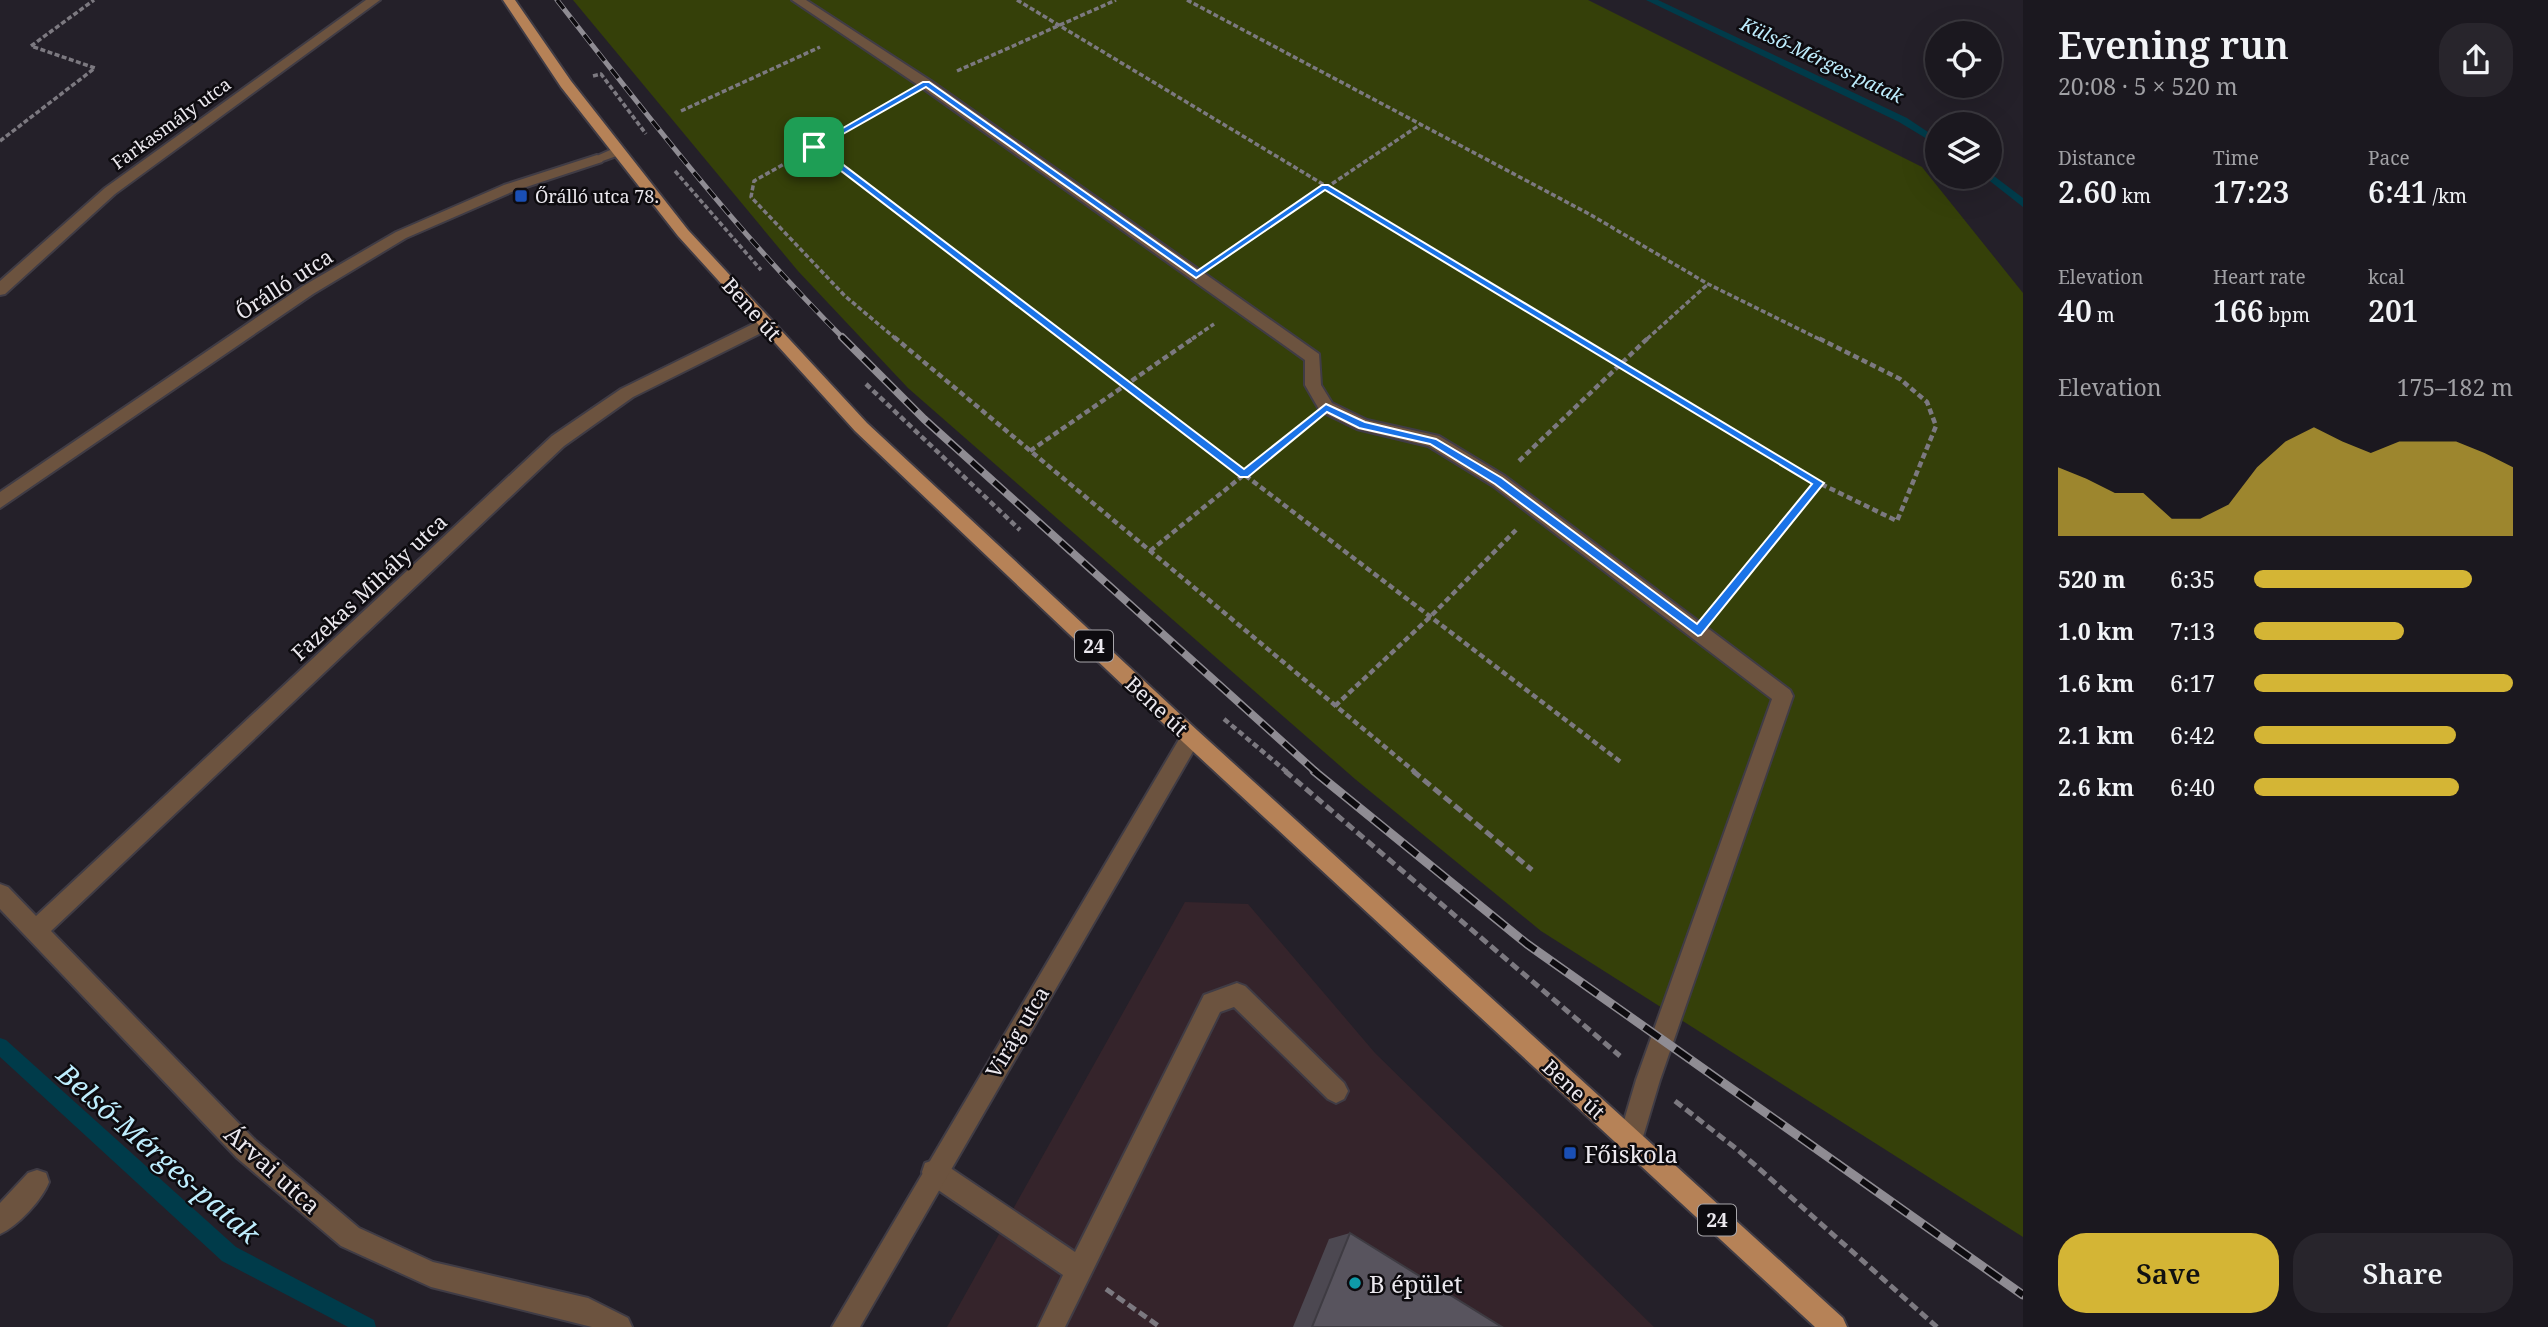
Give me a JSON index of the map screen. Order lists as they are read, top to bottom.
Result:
{
  "streets": {
    "main road": ["Bene út", "24"],
    "street": [
      "Farkasmály utca",
      "Őrálló utca",
      "Fazekas Mihály utca",
      "Virág utca",
      "Árvai utca"
    ]
  },
  "crossings": [
    ["Őrálló utca", "Bene út"],
    ["Bene út", "Fazekas Mihály utca"],
    ["Bene út", "Virág utca"],
    ["Fazekas Mihály utca", "Árvai utca"]
  ],
  "water": ["Külső-Mérges-patak", "Belső-Mérges-patak"],
  "places": {
    "transit": ["Őrálló utca 78.", "Főiskola"],
    "other": ["B épület"]
  },
  "page": {
    "heading": ["Evening run", "20:08 · 5 × 520 m"],
    "stats": [
      ["Distance", "2.60 km"],
      ["Time", "17:23"],
      ["Pace", "6:41 /km"],
      ["Elevation", "40 m"],
      ["Heart rate", "166 bpm"],
      ["kcal", "201"]
    ],
    "chart": ["Elevation", "175–182 m"],
    "list": [
      {
        "name": "520 m",
        "note": "6:35"
      },
      {
        "name": "1.0 km",
        "note": "7:13"
      },
      {
        "name": "1.6 km",
        "note": "6:17"
      },
      {
        "name": "2.1 km",
        "note": "6:42"
      },
      {
        "name": "2.6 km",
        "note": "6:40"
      }
    ],
    "buttons": ["Save", "Share"]
  }
}
